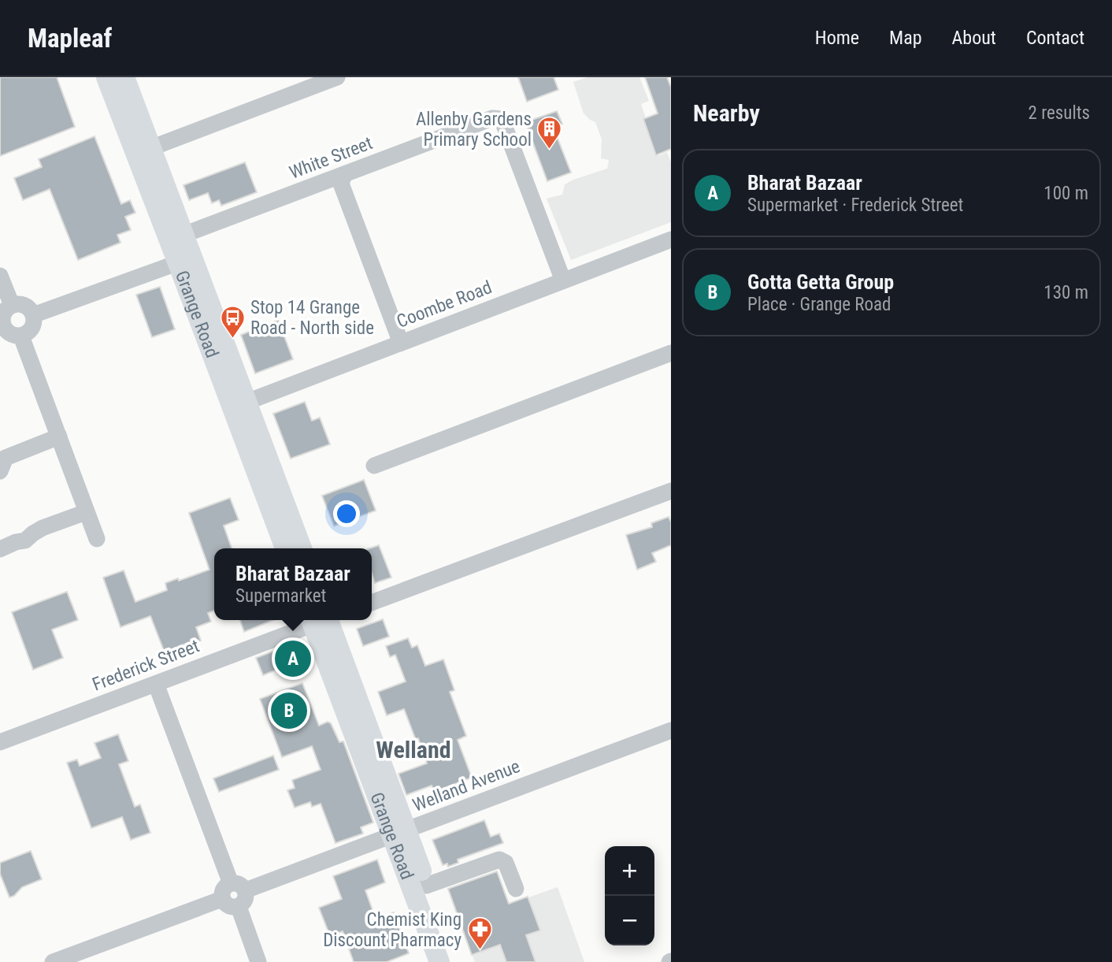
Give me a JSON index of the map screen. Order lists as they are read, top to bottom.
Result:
{
  "streets": {
    "main road": ["Grange Road"],
    "street": [
      "White Street",
      "Coombe Road",
      "Frederick Street",
      "Welland Avenue"
    ]
  },
  "crossings": [
    ["White Street", "Coombe Road"],
    ["White Street", "Grange Road"],
    ["Coombe Road", "Grange Road"],
    ["Grange Road", "Welland Avenue"]
  ],
  "districts": ["Welland"],
  "places": {
    "building": ["Allenby Gardens Primary School"],
    "bus stop": ["Stop 14 Grange Road - North side"],
    "pharmacy": ["Chemist King Discount Pharmacy"]
  },
  "page": {
    "header": "Mapleaf",
    "nav": [
      "Home",
      "Map",
      "About",
      "Contact"
    ],
    "heading": ["Nearby", "2 results"],
    "list": [
      {
        "mark": "A",
        "name": "Bharat Bazaar",
        "note": "Supermarket · Frederick Street",
        "value": "100 m"
      },
      {
        "mark": "B",
        "name": "Gotta Getta Group",
        "note": "Place · Grange Road",
        "value": "130 m"
      }
    ],
    "popup": ["Bharat Bazaar", "Supermarket"],
    "pins": ["A", "B"],
    "map_buttons": ["+", "−"]
  }
}
